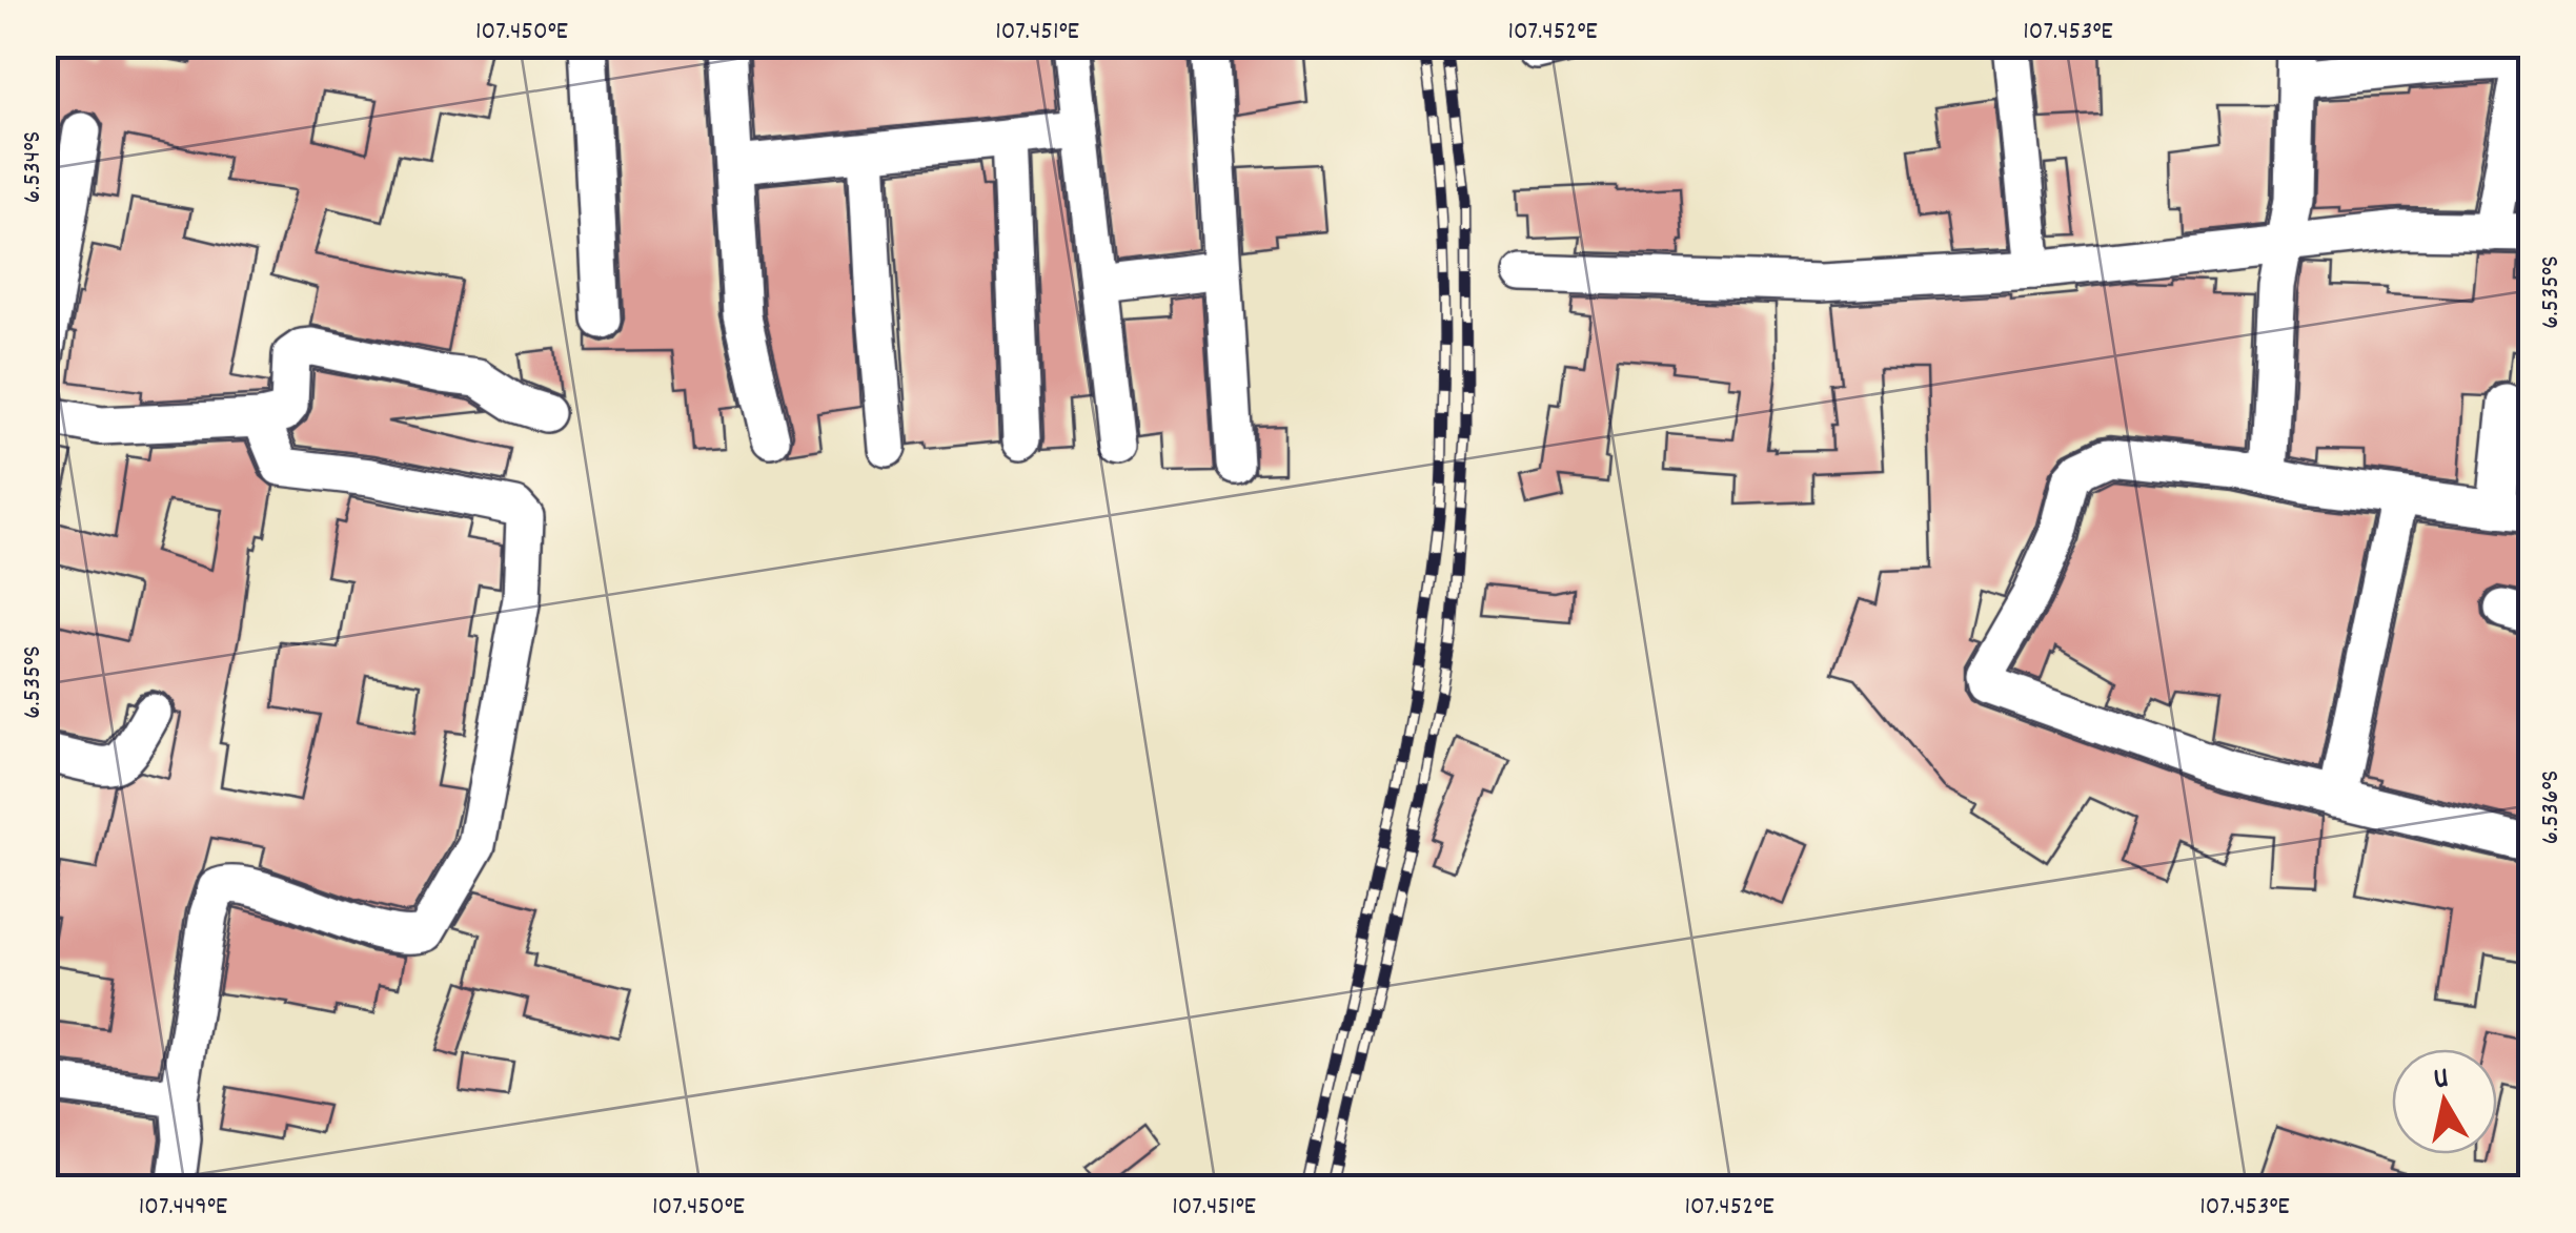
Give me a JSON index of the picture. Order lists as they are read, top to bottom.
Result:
{
  "north": "top",
  "coordinates": [
    "107.450°E",
    "107.451°E",
    "107.452°E",
    "107.453°E",
    "6.534°S",
    "6.535°S",
    "6.536°S",
    "107.449°E"
  ]
}
